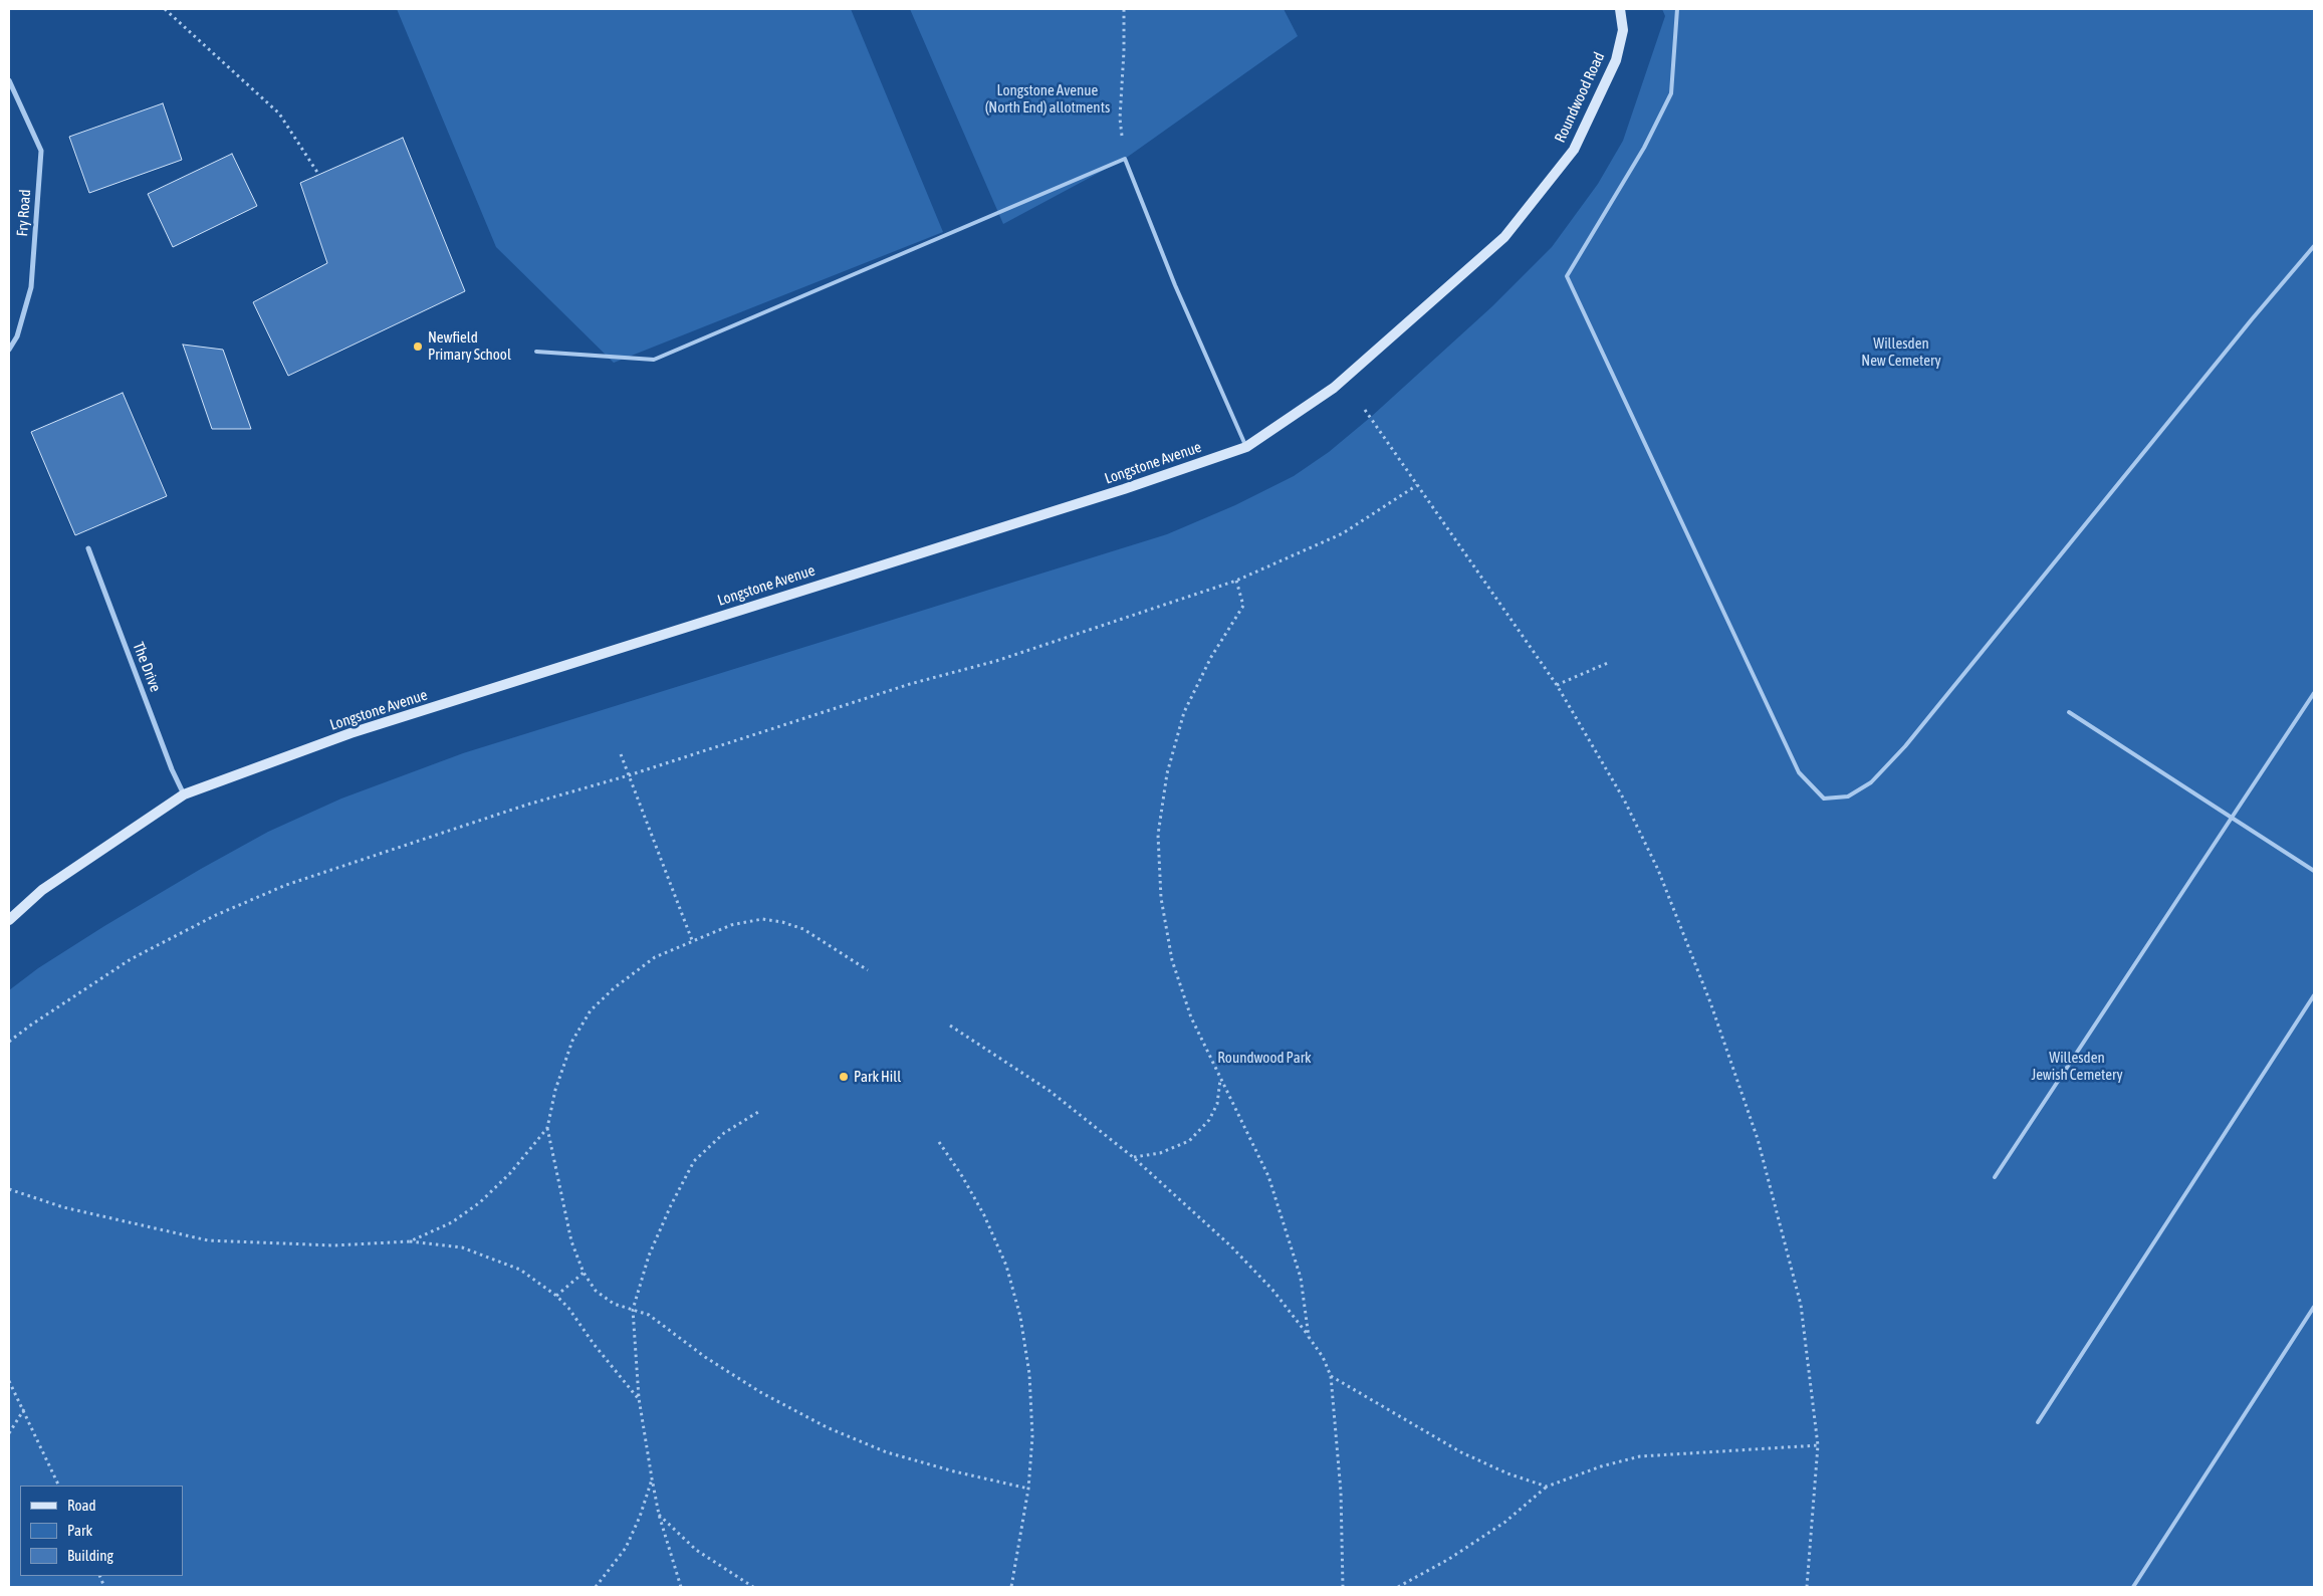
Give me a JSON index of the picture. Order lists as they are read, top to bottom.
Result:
{
  "streets": {
    "street": [
      "Roundwood Road",
      "Fry Road",
      "Longstone Avenue",
      "The Drive"
    ]
  },
  "crossings": [
    ["Roundwood Road", "Longstone Avenue"],
    ["Longstone Avenue", "The Drive"]
  ],
  "parks": [
    "Longstone Avenue (North End) allotments",
    "Willesden New Cemetery",
    "Roundwood Park",
    "Willesden Jewish Cemetery"
  ],
  "places": ["Newfield Primary School", "Park Hill"],
  "legend": ["Road", "Park", "Building"]
}
